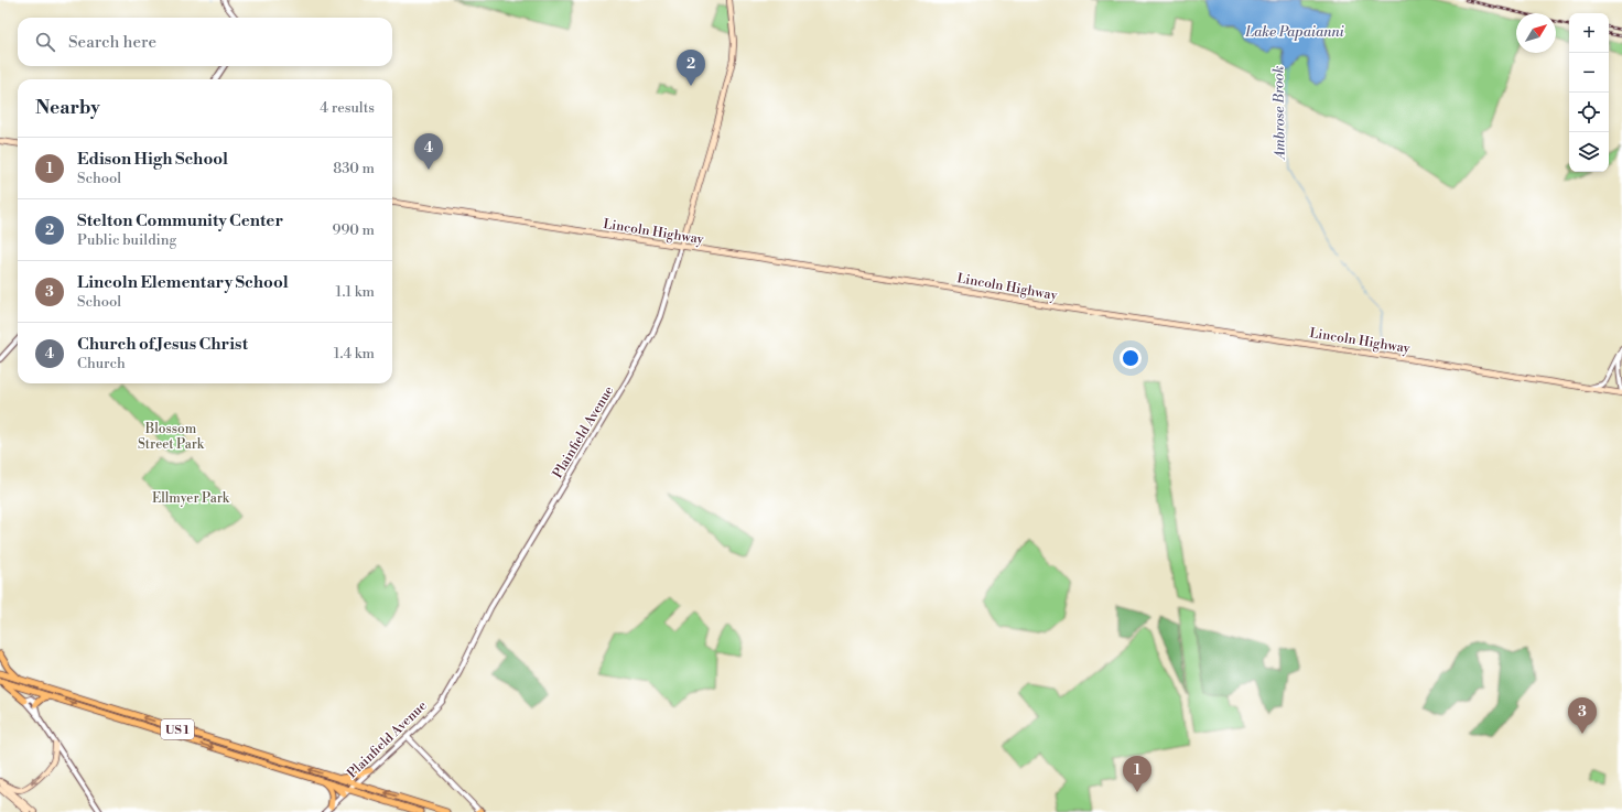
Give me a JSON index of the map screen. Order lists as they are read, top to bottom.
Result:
{
  "streets": {
    "highway": ["US 1"],
    "main road": ["Lincoln Highway", "Plainfield Avenue"]
  },
  "crossings": [
    ["Lincoln Highway", "Plainfield Avenue"],
    ["Plainfield Avenue", "US 1"]
  ],
  "water": ["Lake Papaianni", "Ambrose Brook"],
  "parks": ["Blossom Street Park", "Ellmyer Park"],
  "north": "top right",
  "page": {
    "map_buttons": ["+", "−"],
    "search": "Search here",
    "pins": [
      "2",
      "4",
      "3",
      "1"
    ],
    "heading": ["Nearby", "4 results"],
    "list": [
      {
        "mark": "1",
        "name": "Edison High School",
        "note": "School",
        "value": "830 m"
      },
      {
        "mark": "2",
        "name": "Stelton Community Center",
        "note": "Public building",
        "value": "990 m"
      },
      {
        "mark": "3",
        "name": "Lincoln Elementary School",
        "note": "School",
        "value": "1.1 km"
      },
      {
        "mark": "4",
        "name": "Church of Jesus Christ",
        "note": "Church",
        "value": "1.4 km"
      }
    ]
  }
}
